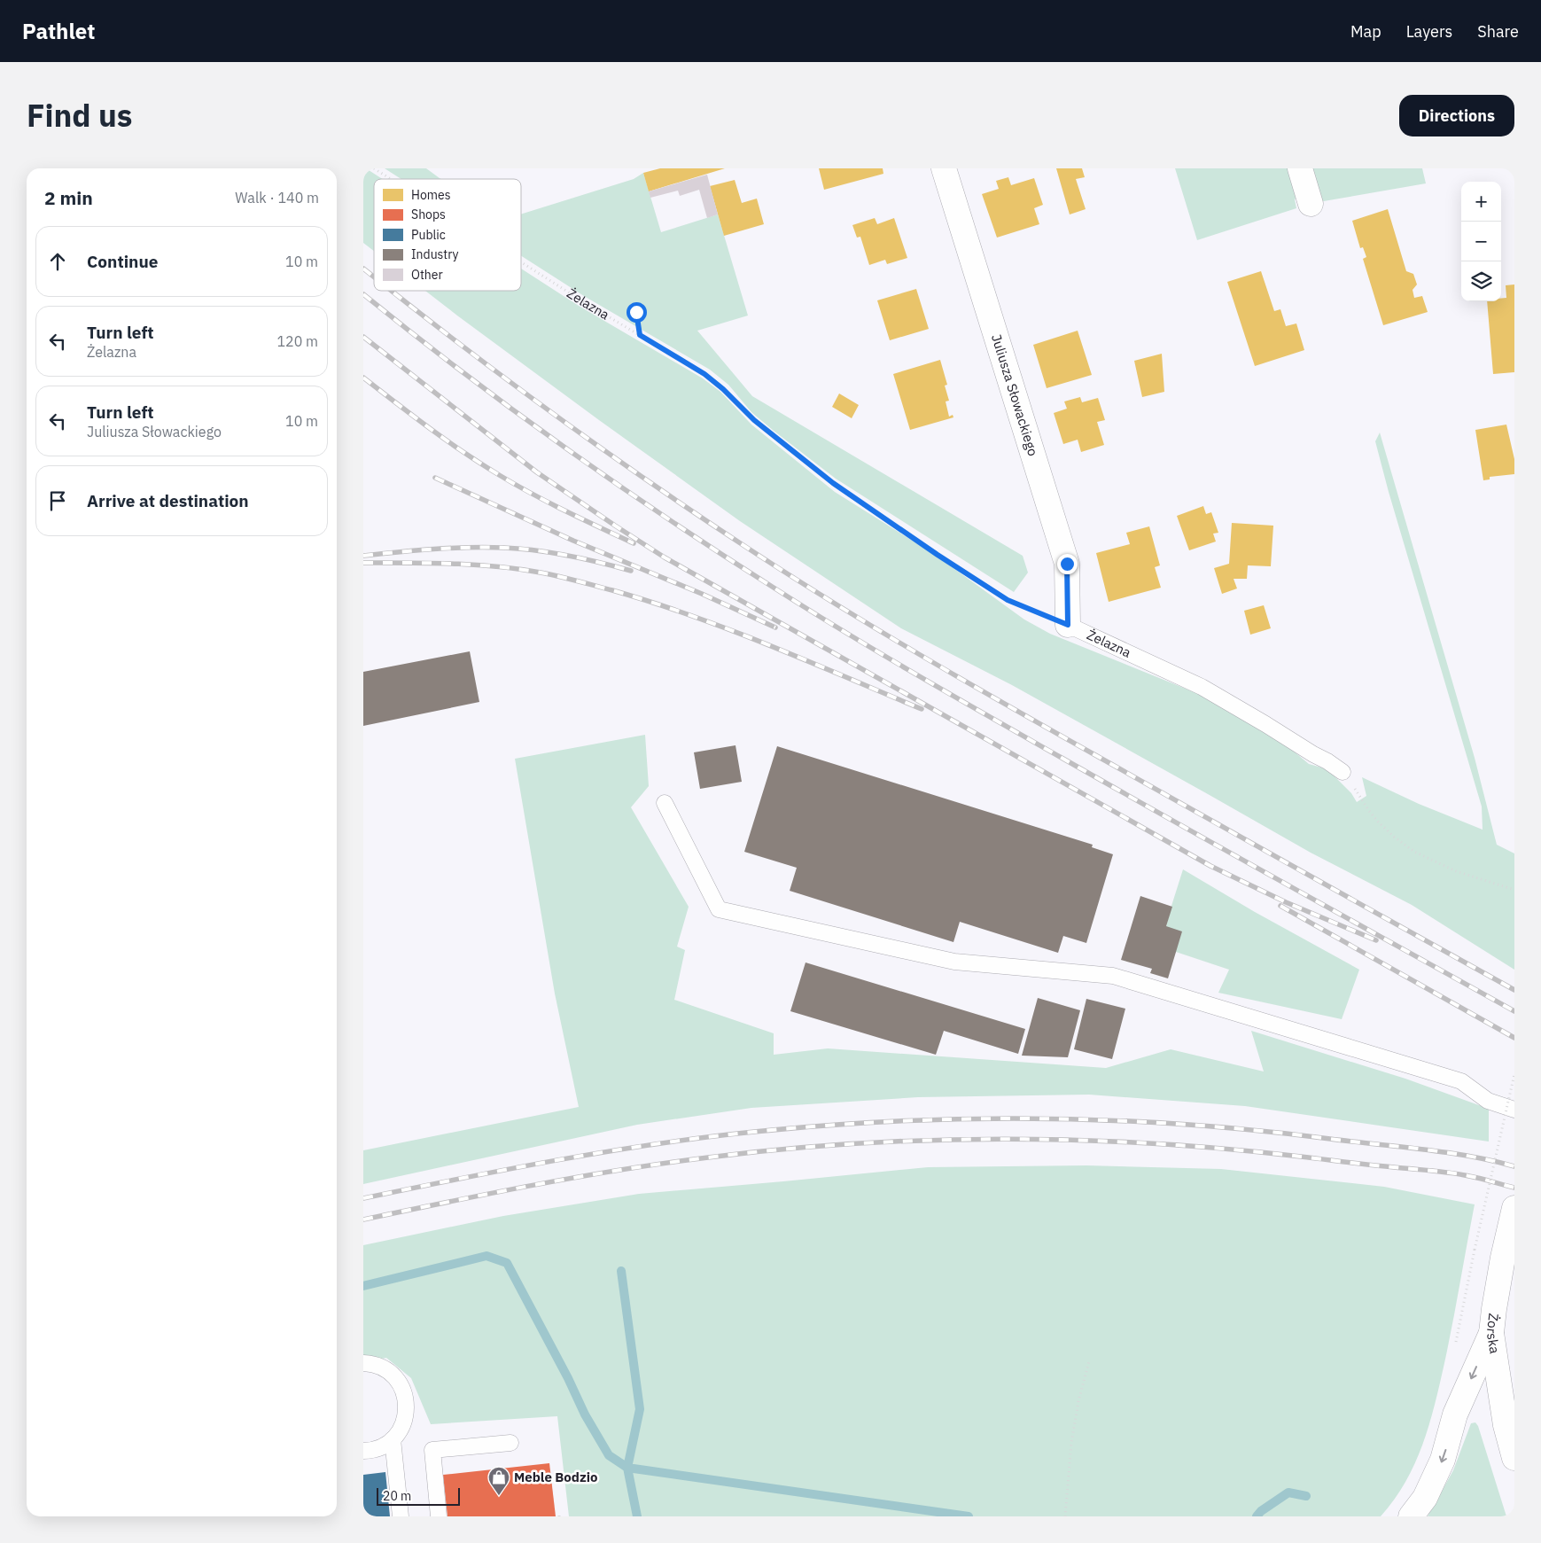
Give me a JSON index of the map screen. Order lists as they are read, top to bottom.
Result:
{
  "streets": {
    "street": ["Juliusza Słowackiego", "Żorska"],
    "lane": ["Żelazna"]
  },
  "crossings": [
    ["Żelazna", "Juliusza Słowackiego"]
  ],
  "places": {
    "shop": ["Meble Bodzio"]
  },
  "legend": [
    "Homes",
    "Shops",
    "Public",
    "Industry",
    "Other"
  ],
  "scale_bar": "20 m",
  "page": {
    "header": "Pathlet",
    "nav": ["Map", "Layers", "Share"],
    "title": "Find us",
    "buttons": "Directions",
    "heading": ["2 min", "Walk · 140 m"],
    "map_buttons": ["+", "−"],
    "list": [
      ["Continue", "10 m"],
      ["Turn left", "Żelazna", "120 m"],
      ["Turn left", "Juliusza Słowackiego", "10 m"],
      "Arrive at destination"
    ],
    "scale": "20 m"
  }
}
